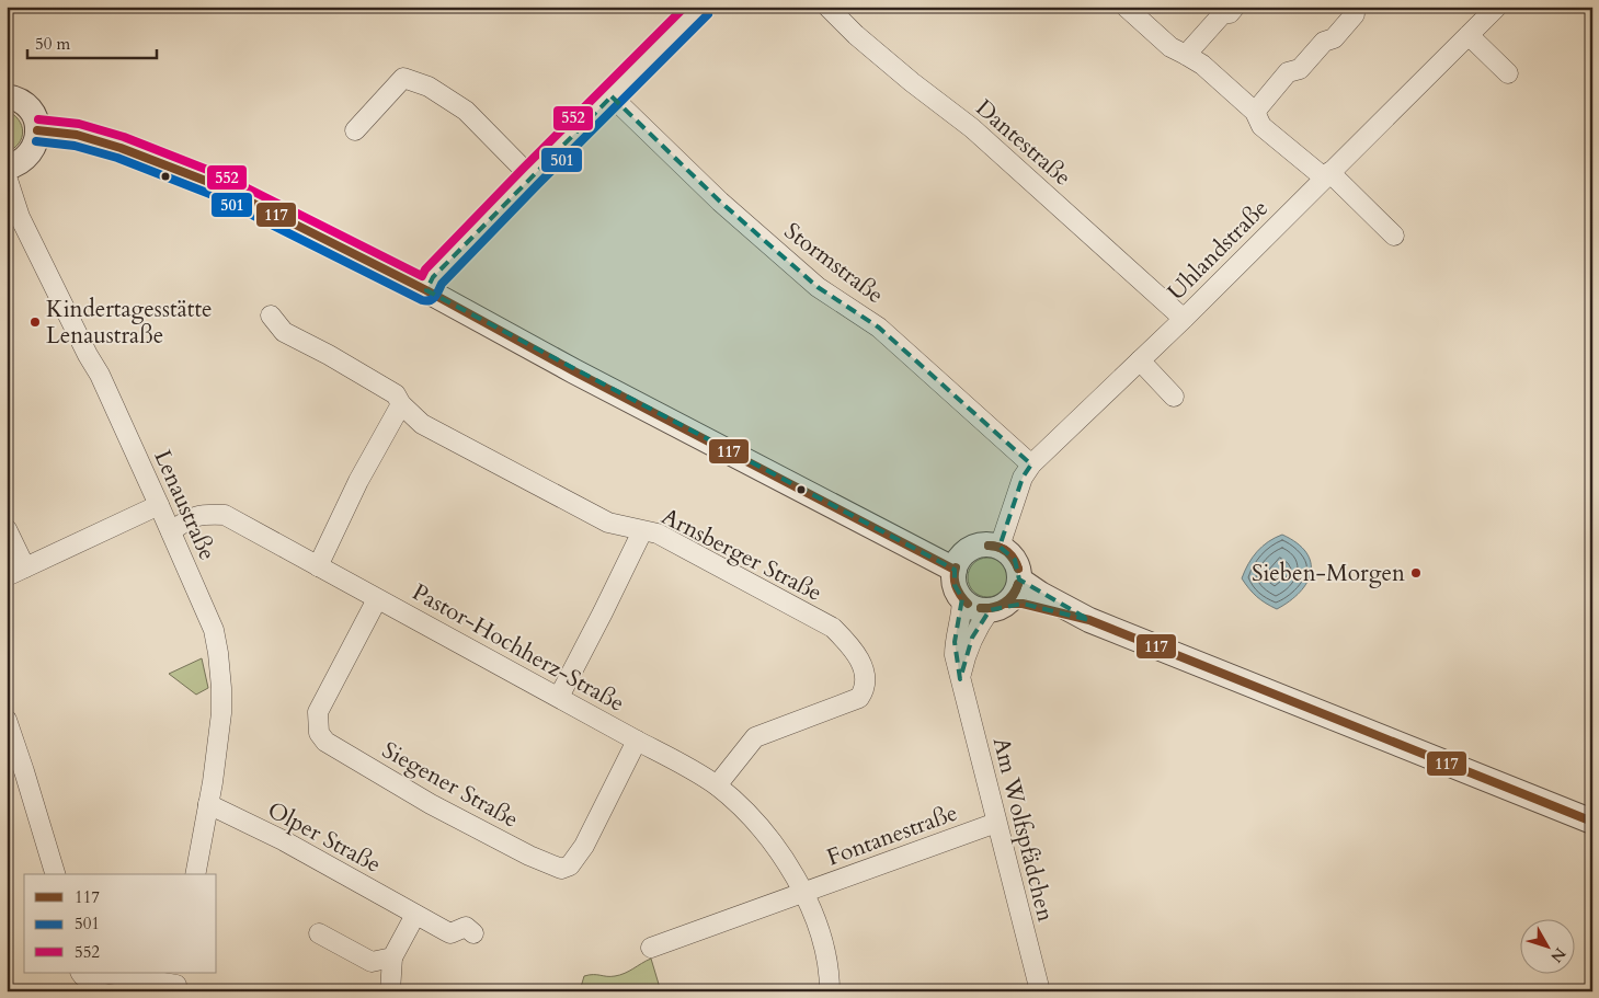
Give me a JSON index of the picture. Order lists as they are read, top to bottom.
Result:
{
  "streets": {
    "street": [
      "Dantestraße",
      "Uhlandstraße",
      "Stormstraße",
      "Lenaustraße",
      "Arnsberger Straße",
      "Pastor-Hochherz-Straße",
      "Siegener Straße",
      "Am Wolfspfädchen",
      "Fontanestraße",
      "Olper Straße"
    ]
  },
  "crossings": [
    ["Dantestraße", "Uhlandstraße"],
    ["Uhlandstraße", "Stormstraße"],
    ["Uhlandstraße", "Am Wolfspfädchen"],
    ["Lenaustraße", "Pastor-Hochherz-Straße"],
    ["Lenaustraße", "Olper Straße"],
    ["Arnsberger Straße", "Pastor-Hochherz-Straße"],
    ["Pastor-Hochherz-Straße", "Siegener Straße"],
    ["Pastor-Hochherz-Straße", "Fontanestraße"],
    ["Am Wolfspfädchen", "Fontanestraße"]
  ],
  "places": ["Kindertagesstätte Lenaustraße", "Sieben-Morgen"],
  "lines": ["transit line 552", "transit line 501", "transit line 117"],
  "legend": ["117", "501", "552"],
  "scale_bar": "50 m",
  "north": "bottom right"
}
